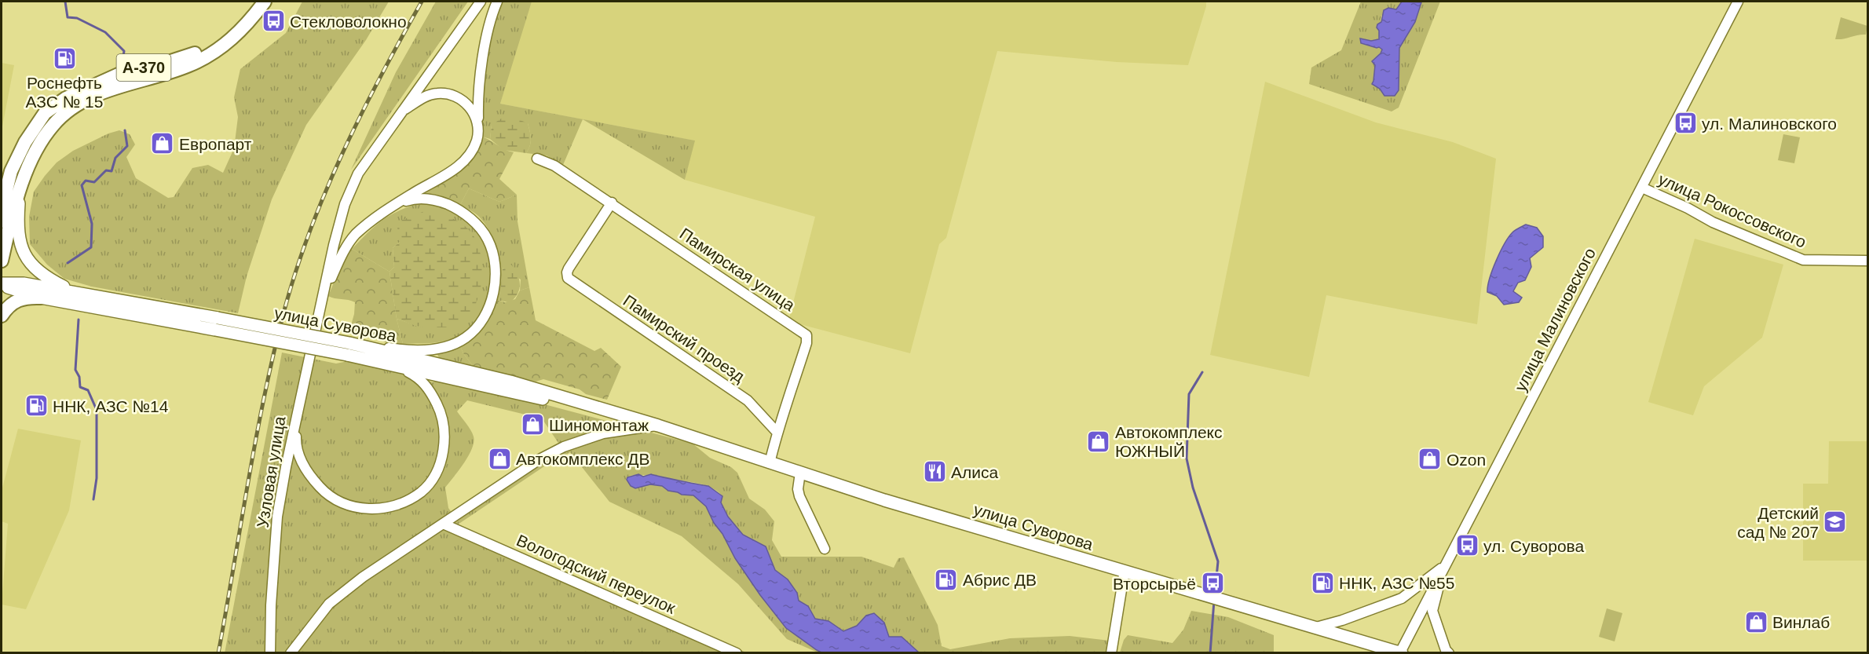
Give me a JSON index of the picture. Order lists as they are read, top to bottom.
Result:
{
  "streets": {
    "highway": ["А-370"],
    "main road": ["улица Суворова"],
    "street": [
      "улица Рокоссовского",
      "Памирская улица",
      "улица Малиновского",
      "Памирский проезд",
      "Узловая улица",
      "Вологодский переулок"
    ]
  },
  "crossings": [
    ["улица Рокоссовского", "улица Малиновского"],
    ["Памирская улица", "улица Суворова"],
    ["Памирская улица", "Памирский проезд"],
    ["улица Малиновского", "улица Суворова"]
  ],
  "places": {
    "bus stop": [
      "Стекловолокно",
      "ул. Малиновского",
      "ул. Суворова",
      "Вторсырьё"
    ],
    "fuel station": [
      "Роснефть АЗС № 15",
      "ННК, АЗС №14",
      "Абрис ДВ",
      "ННК, АЗС №55"
    ],
    "shop": [
      "Европарт",
      "Шиномонтаж",
      "Автокомплекс ЮЖНЫЙ",
      "Автокомплекс ДВ",
      "Ozon",
      "Винлаб"
    ],
    "restaurant": ["Алиса"],
    "school or university": ["Детский сад № 207"]
  }
}
